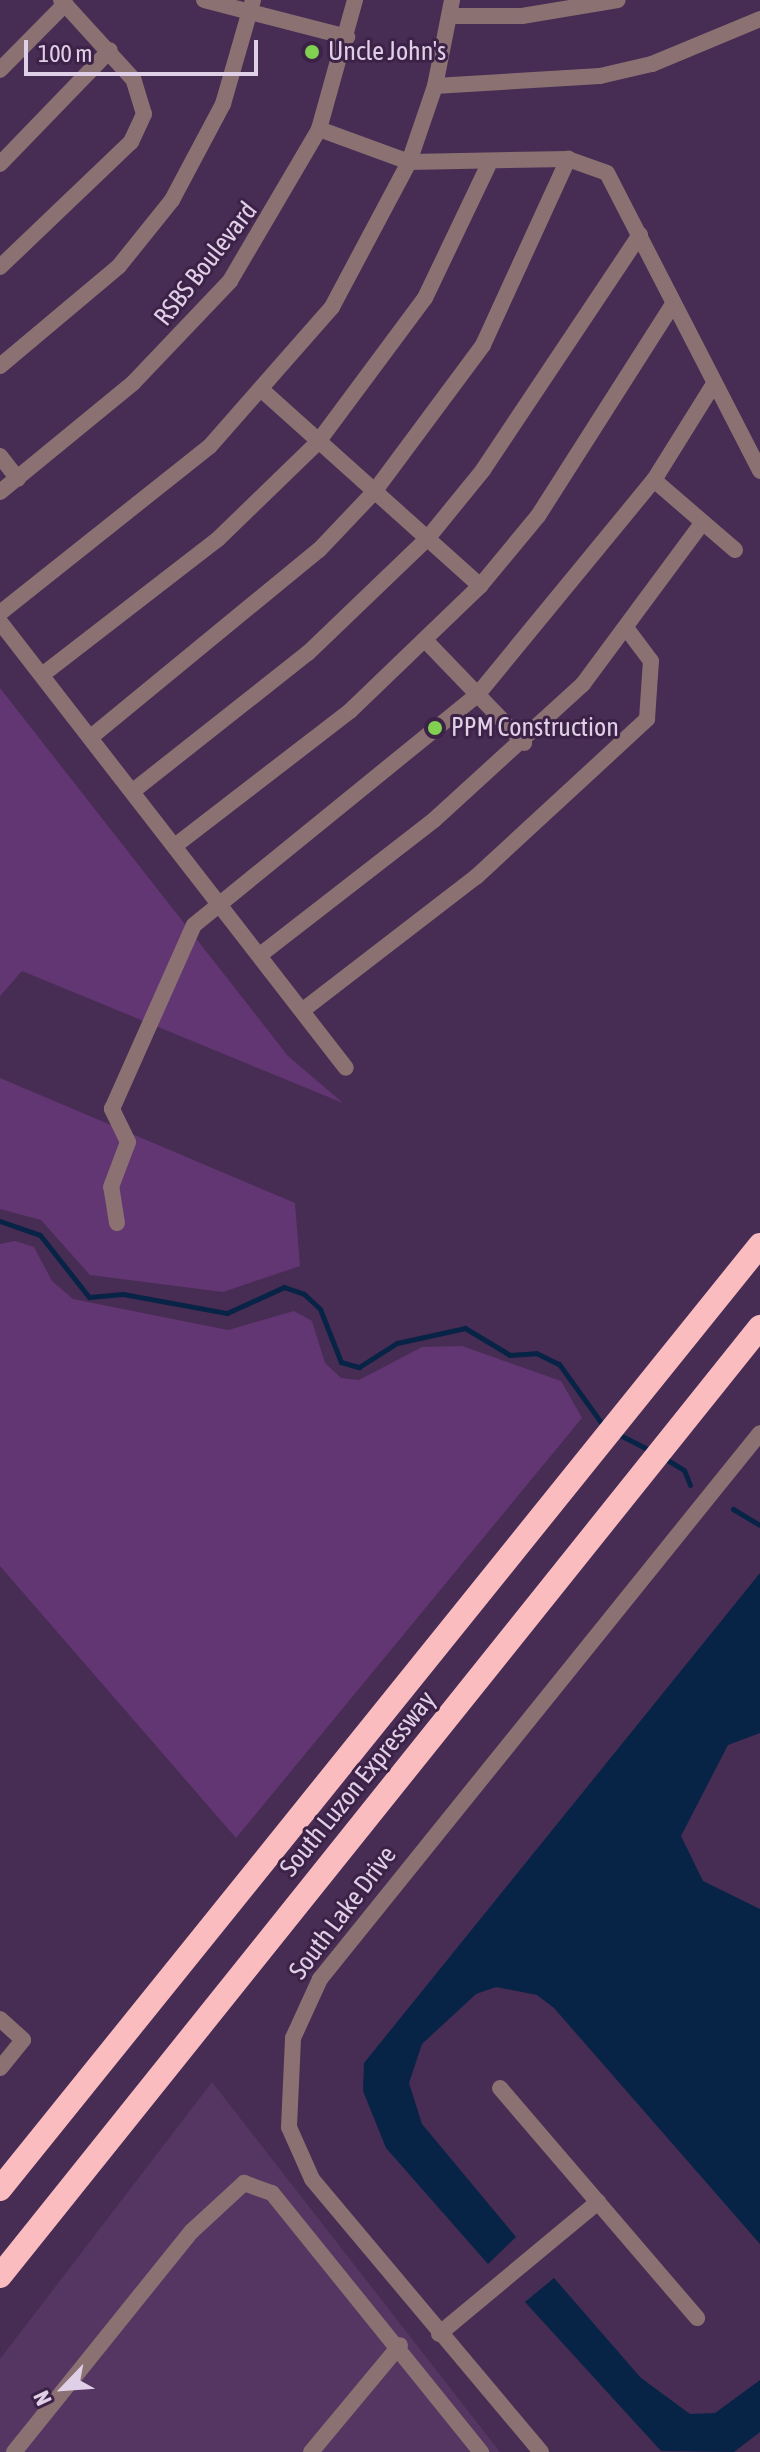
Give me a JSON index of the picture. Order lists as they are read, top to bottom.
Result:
{
  "streets": {
    "highway": ["South Luzon Expressway"],
    "street": ["RSBS Boulevard", "South Lake Drive"]
  },
  "places": ["Uncle John's", "PPM Construction"],
  "scale_bar": "100 m",
  "north": "bottom left"
}
